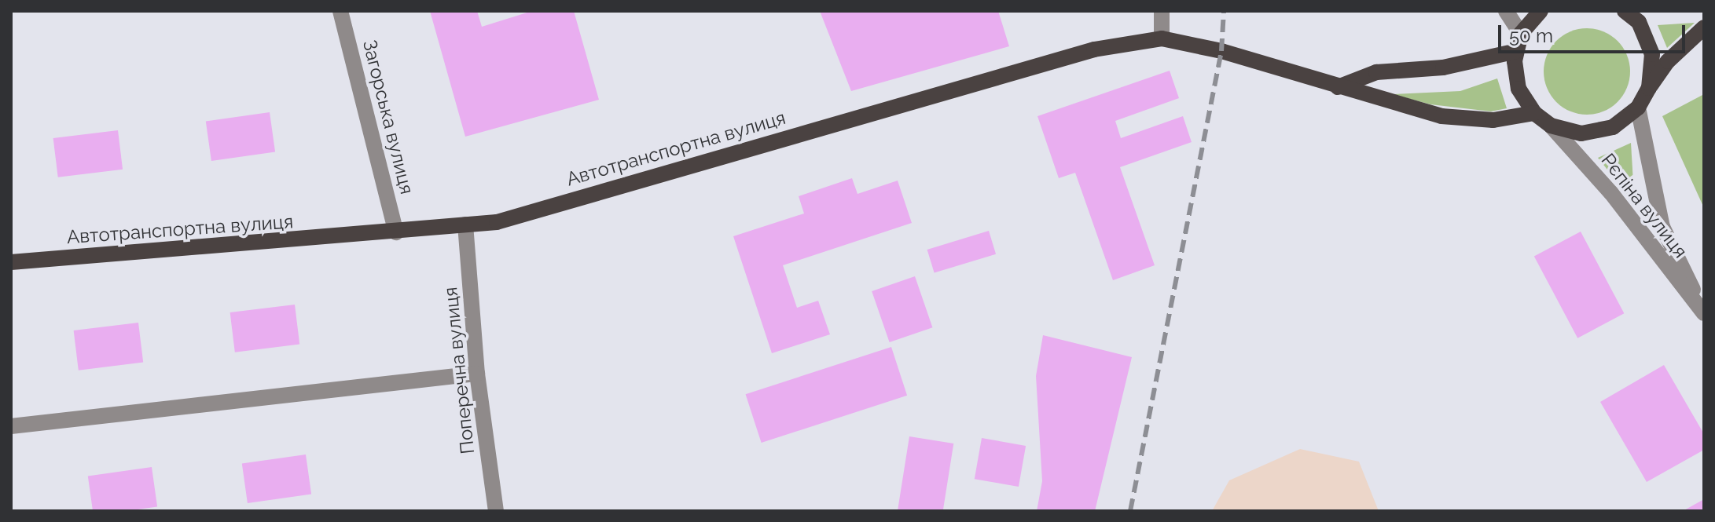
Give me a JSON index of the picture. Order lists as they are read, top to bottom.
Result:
{
  "streets": {
    "main road": ["Автотранспортна вулиця"],
    "street": ["Загорська вулиця", "Рєпіна вулиця", "Поперечна вулиця"]
  },
  "crossings": [
    ["Загорська вулиця", "Автотранспортна вулиця"],
    ["Автотранспортна вулиця", "Поперечна вулиця"]
  ],
  "scale_bar": "50 m"
}
